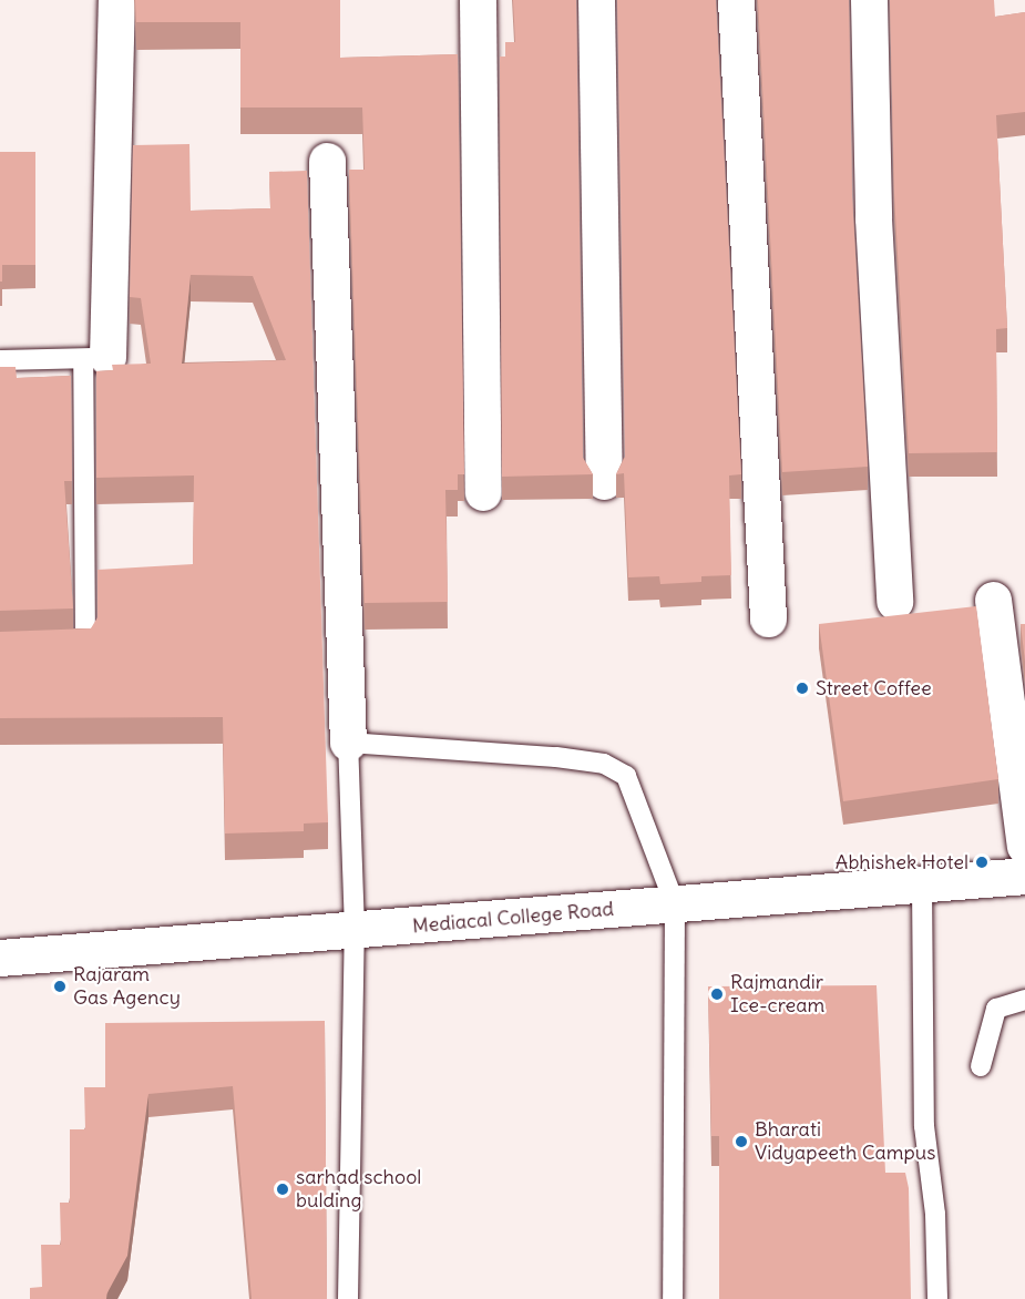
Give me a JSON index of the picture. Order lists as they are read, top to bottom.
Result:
{
  "streets": {
    "street": ["Mediacal College Road"]
  },
  "places": [
    "Street Coffee",
    "Abhishek Hotel",
    "Rajaram Gas Agency",
    "Rajmandir Ice-cream",
    "Bharati Vidyapeeth Campus",
    "sarhad school bulding"
  ]
}
